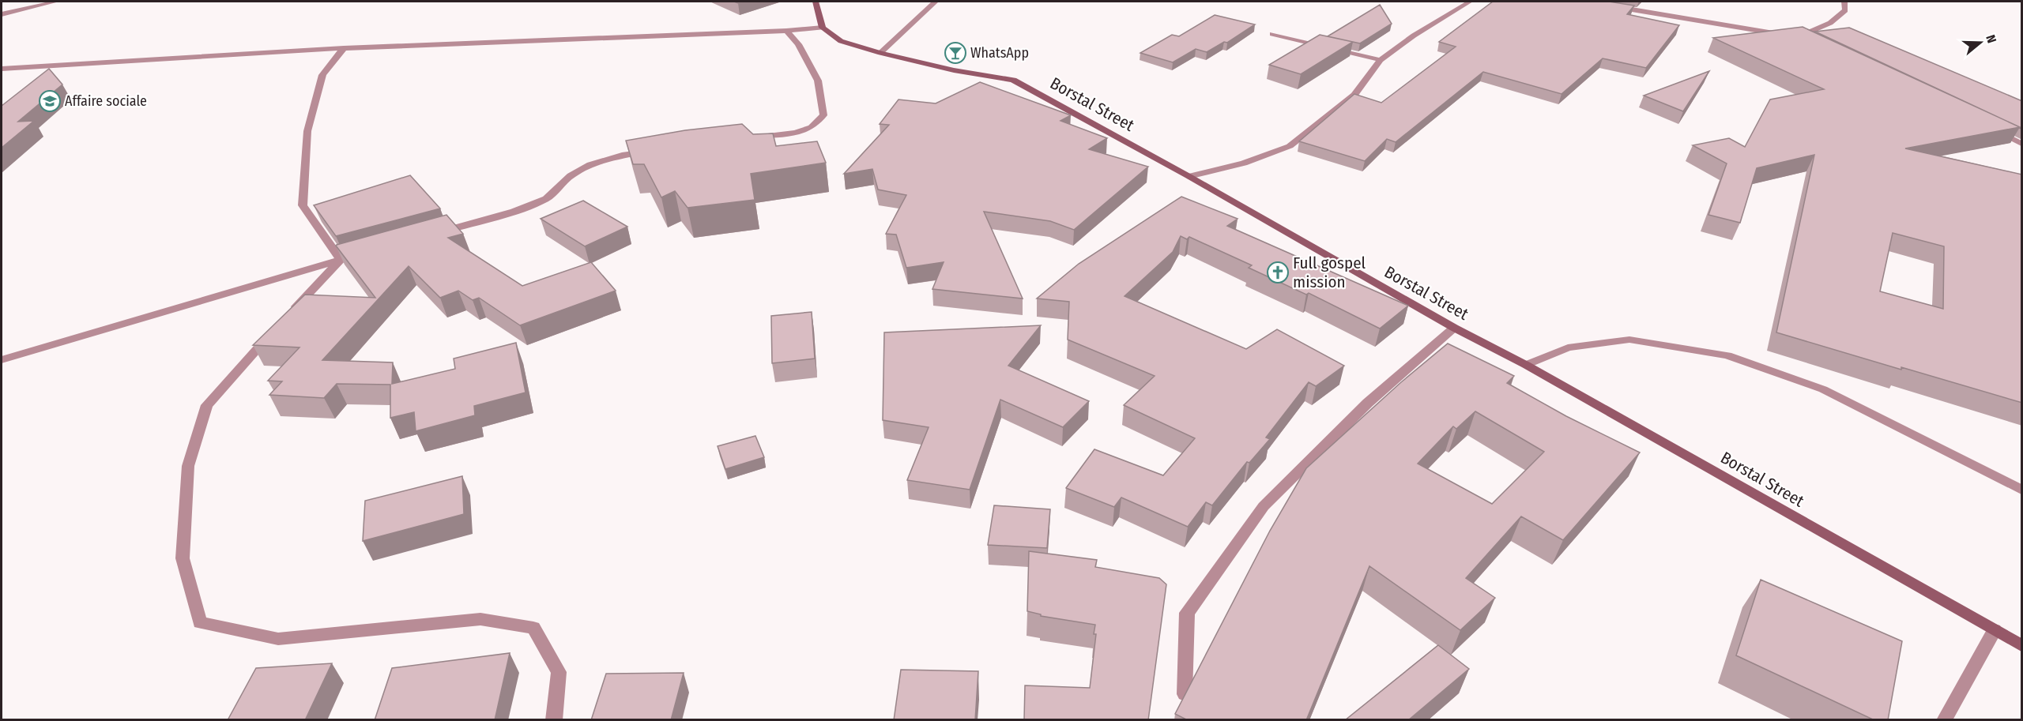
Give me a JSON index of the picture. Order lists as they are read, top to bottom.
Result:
{
  "streets": {
    "street": ["Borstal Street"]
  },
  "places": {
    "bar": ["WhatsApp"],
    "school or university": ["Affaire sociale"],
    "church": ["Full gospel mission"]
  },
  "north": "right"
}
